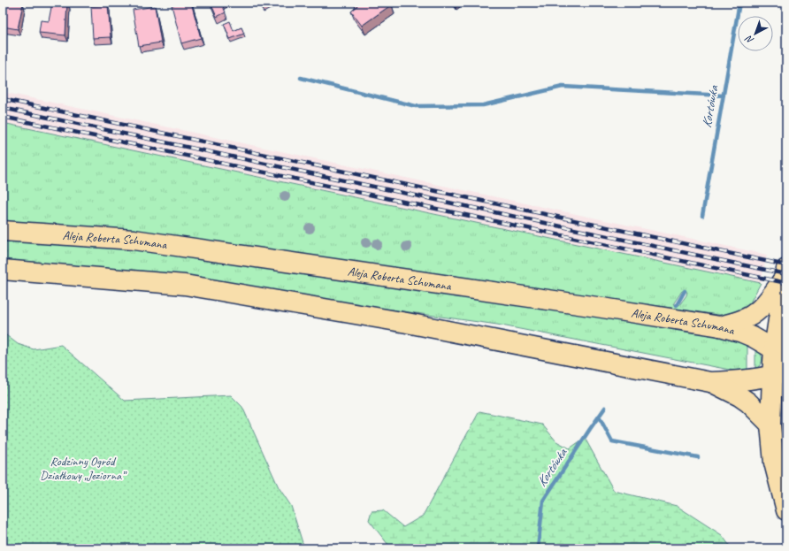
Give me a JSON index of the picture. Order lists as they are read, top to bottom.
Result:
{
  "streets": {
    "main road": ["Aleja Roberta Schumana"]
  },
  "water": ["Kortówka"],
  "parks": ["Rodzinny Ogród Działkowy „Jeziorna”"],
  "north": "bottom left"
}
